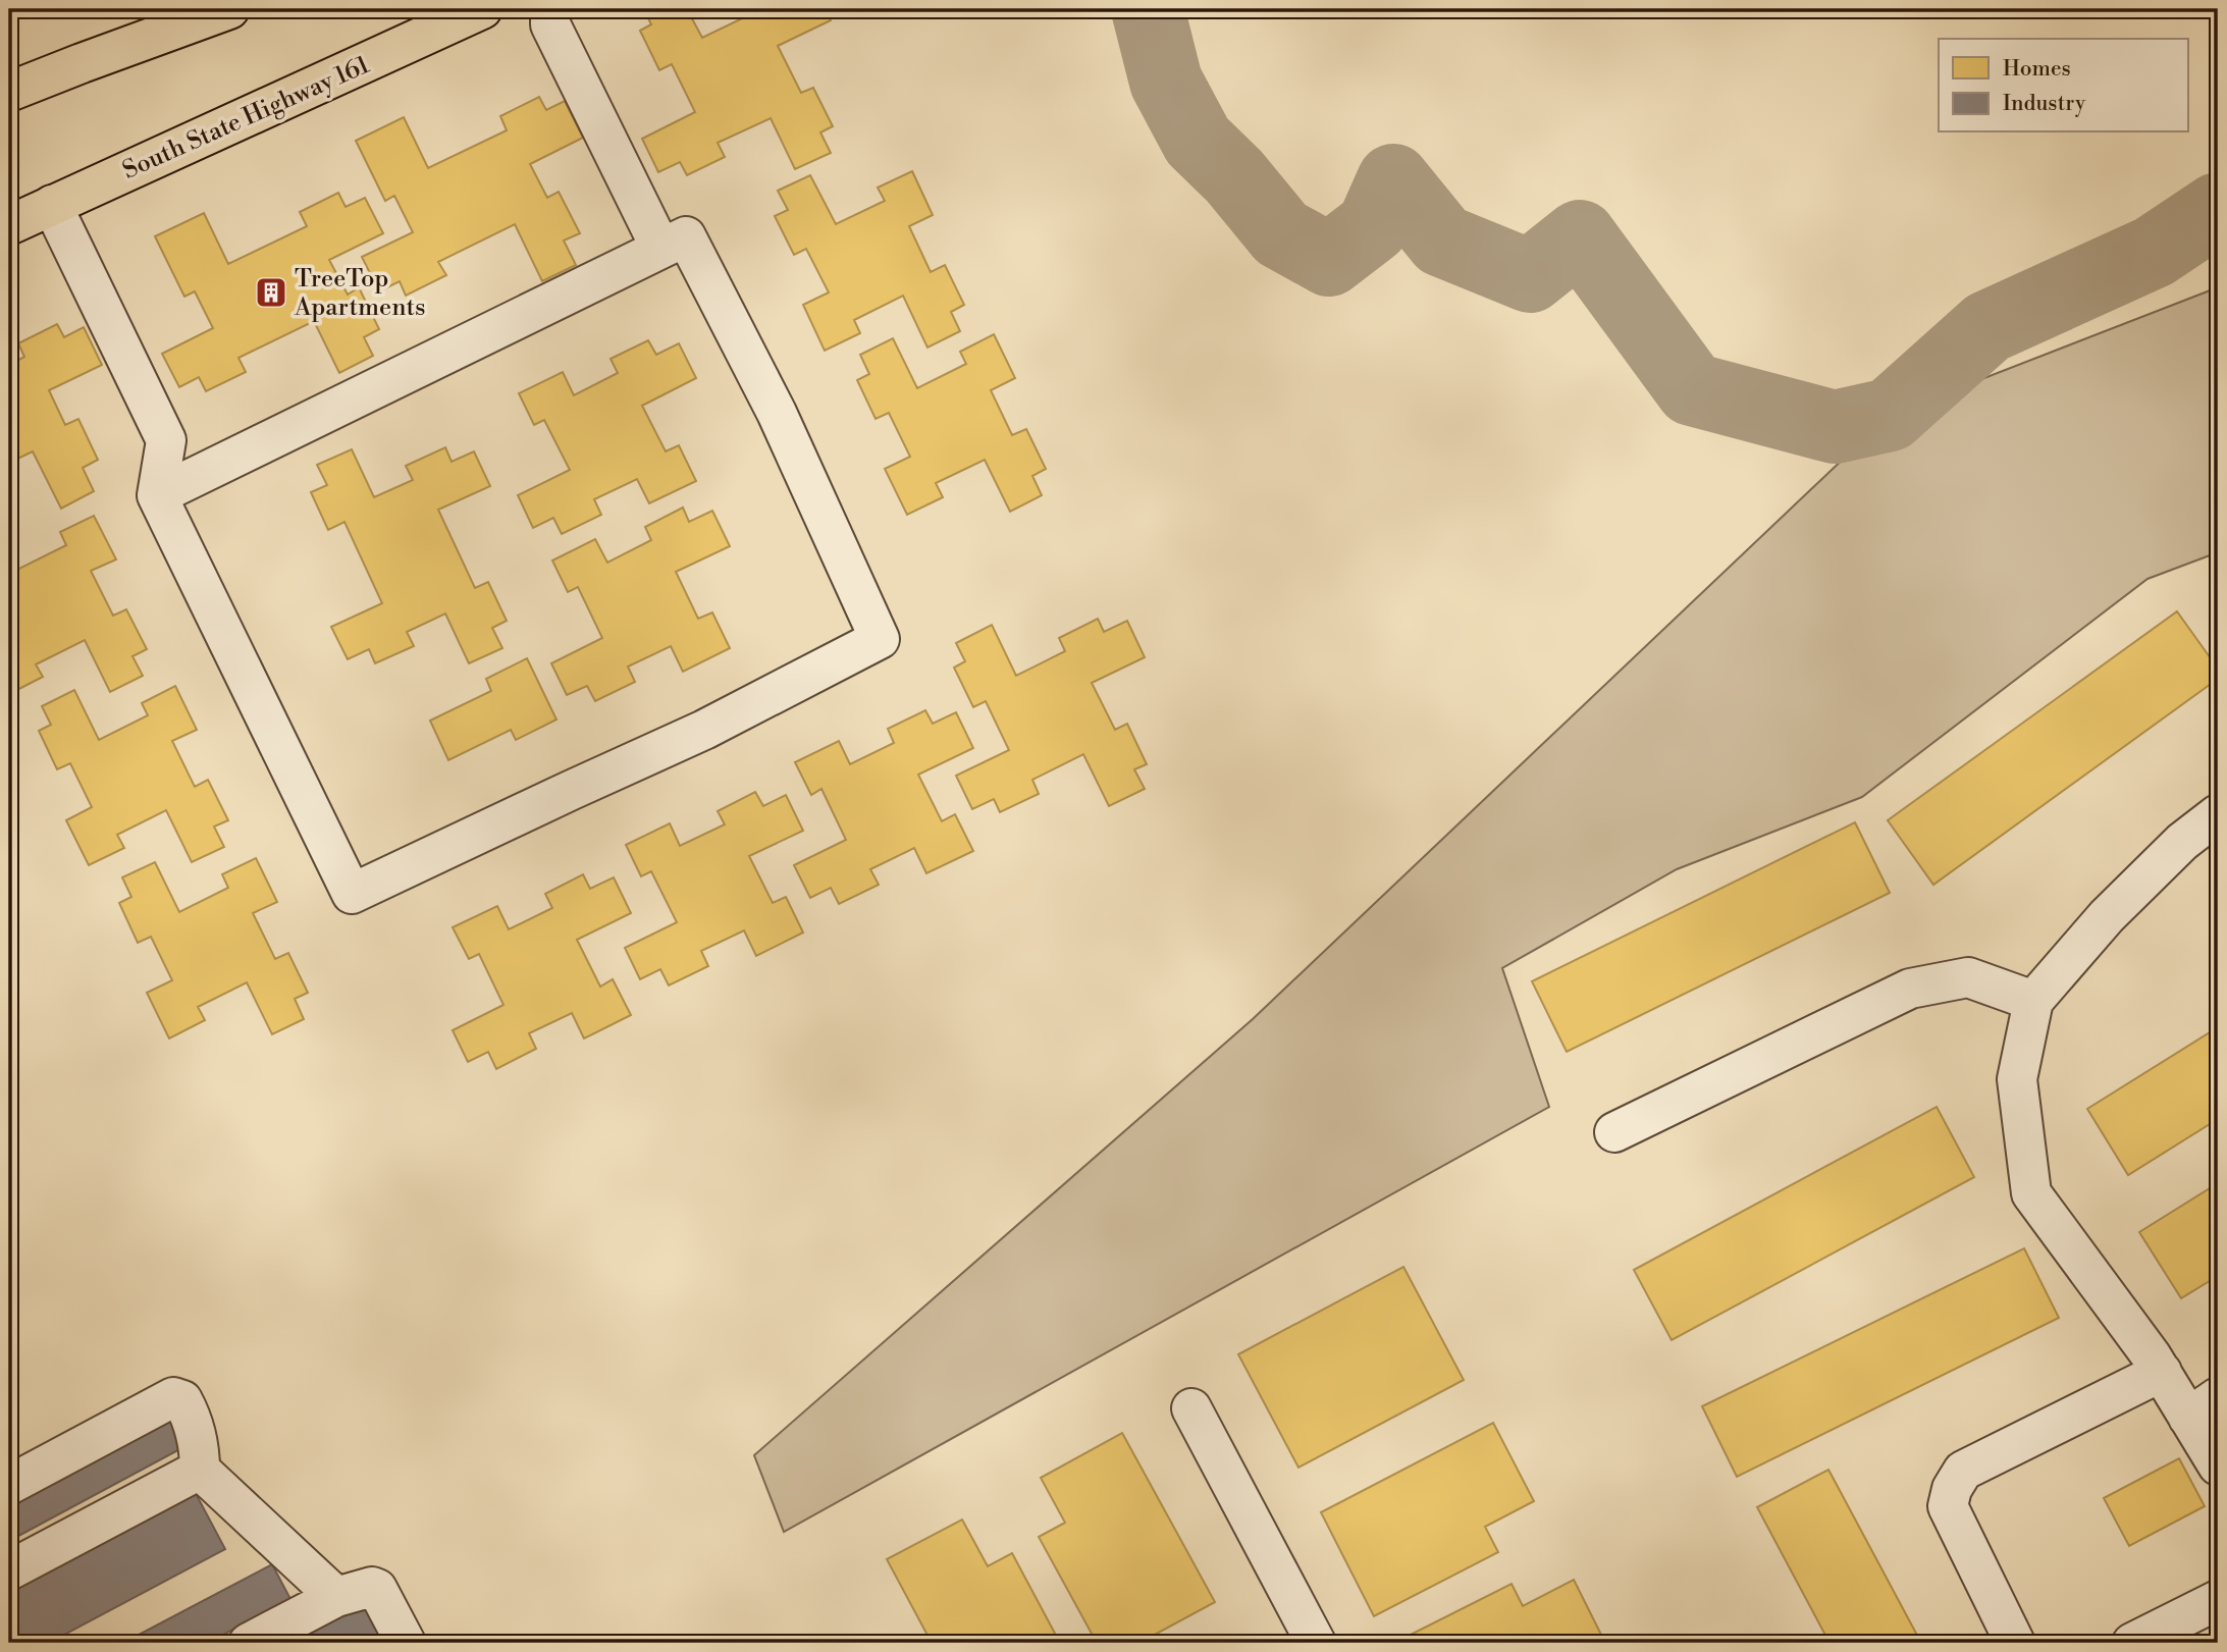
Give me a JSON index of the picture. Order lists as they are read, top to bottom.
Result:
{
  "streets": {
    "main road": ["South State Highway 161"]
  },
  "places": {
    "building": ["TreeTop Apartments"]
  },
  "legend": ["Homes", "Industry"]
}
